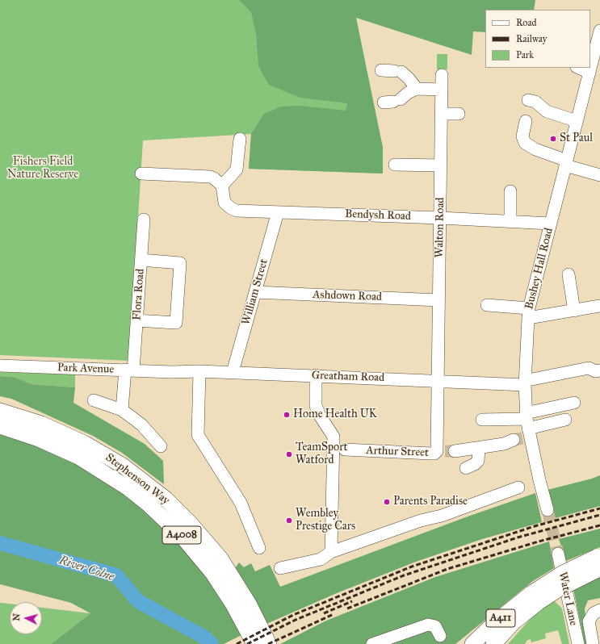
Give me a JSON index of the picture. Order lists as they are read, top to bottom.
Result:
{
  "streets": {
    "main road": ["Stephenson Way", "A4008", "A411"],
    "street": [
      "Bendysh Road",
      "Walton Road",
      "Bushey Hall Road",
      "William Street",
      "Flora Road",
      "Ashdown Road",
      "Park Avenue",
      "Greatham Road",
      "Arthur Street",
      "Water Lane"
    ]
  },
  "crossings": [
    ["Bendysh Road", "Walton Road"],
    ["Bendysh Road", "Bushey Hall Road"],
    ["Bendysh Road", "William Street"],
    ["Walton Road", "Ashdown Road"],
    ["Walton Road", "Greatham Road"],
    ["Walton Road", "Arthur Street"],
    ["Bushey Hall Road", "Greatham Road"],
    ["William Street", "Ashdown Road"],
    ["William Street", "Greatham Road"],
    ["Flora Road", "Park Avenue"],
    ["Park Avenue", "Greatham Road"],
    ["Greatham Road", "Arthur Street"]
  ],
  "water": ["River Colne"],
  "parks": ["Fishers Field Nature Reserve"],
  "places": [
    "St Paul",
    "Home Health UK",
    "TeamSport Watford",
    "Parents Paradise",
    "Wembley Prestige Cars"
  ],
  "legend": ["Road", "Railway", "Park"],
  "north": "left"
}
